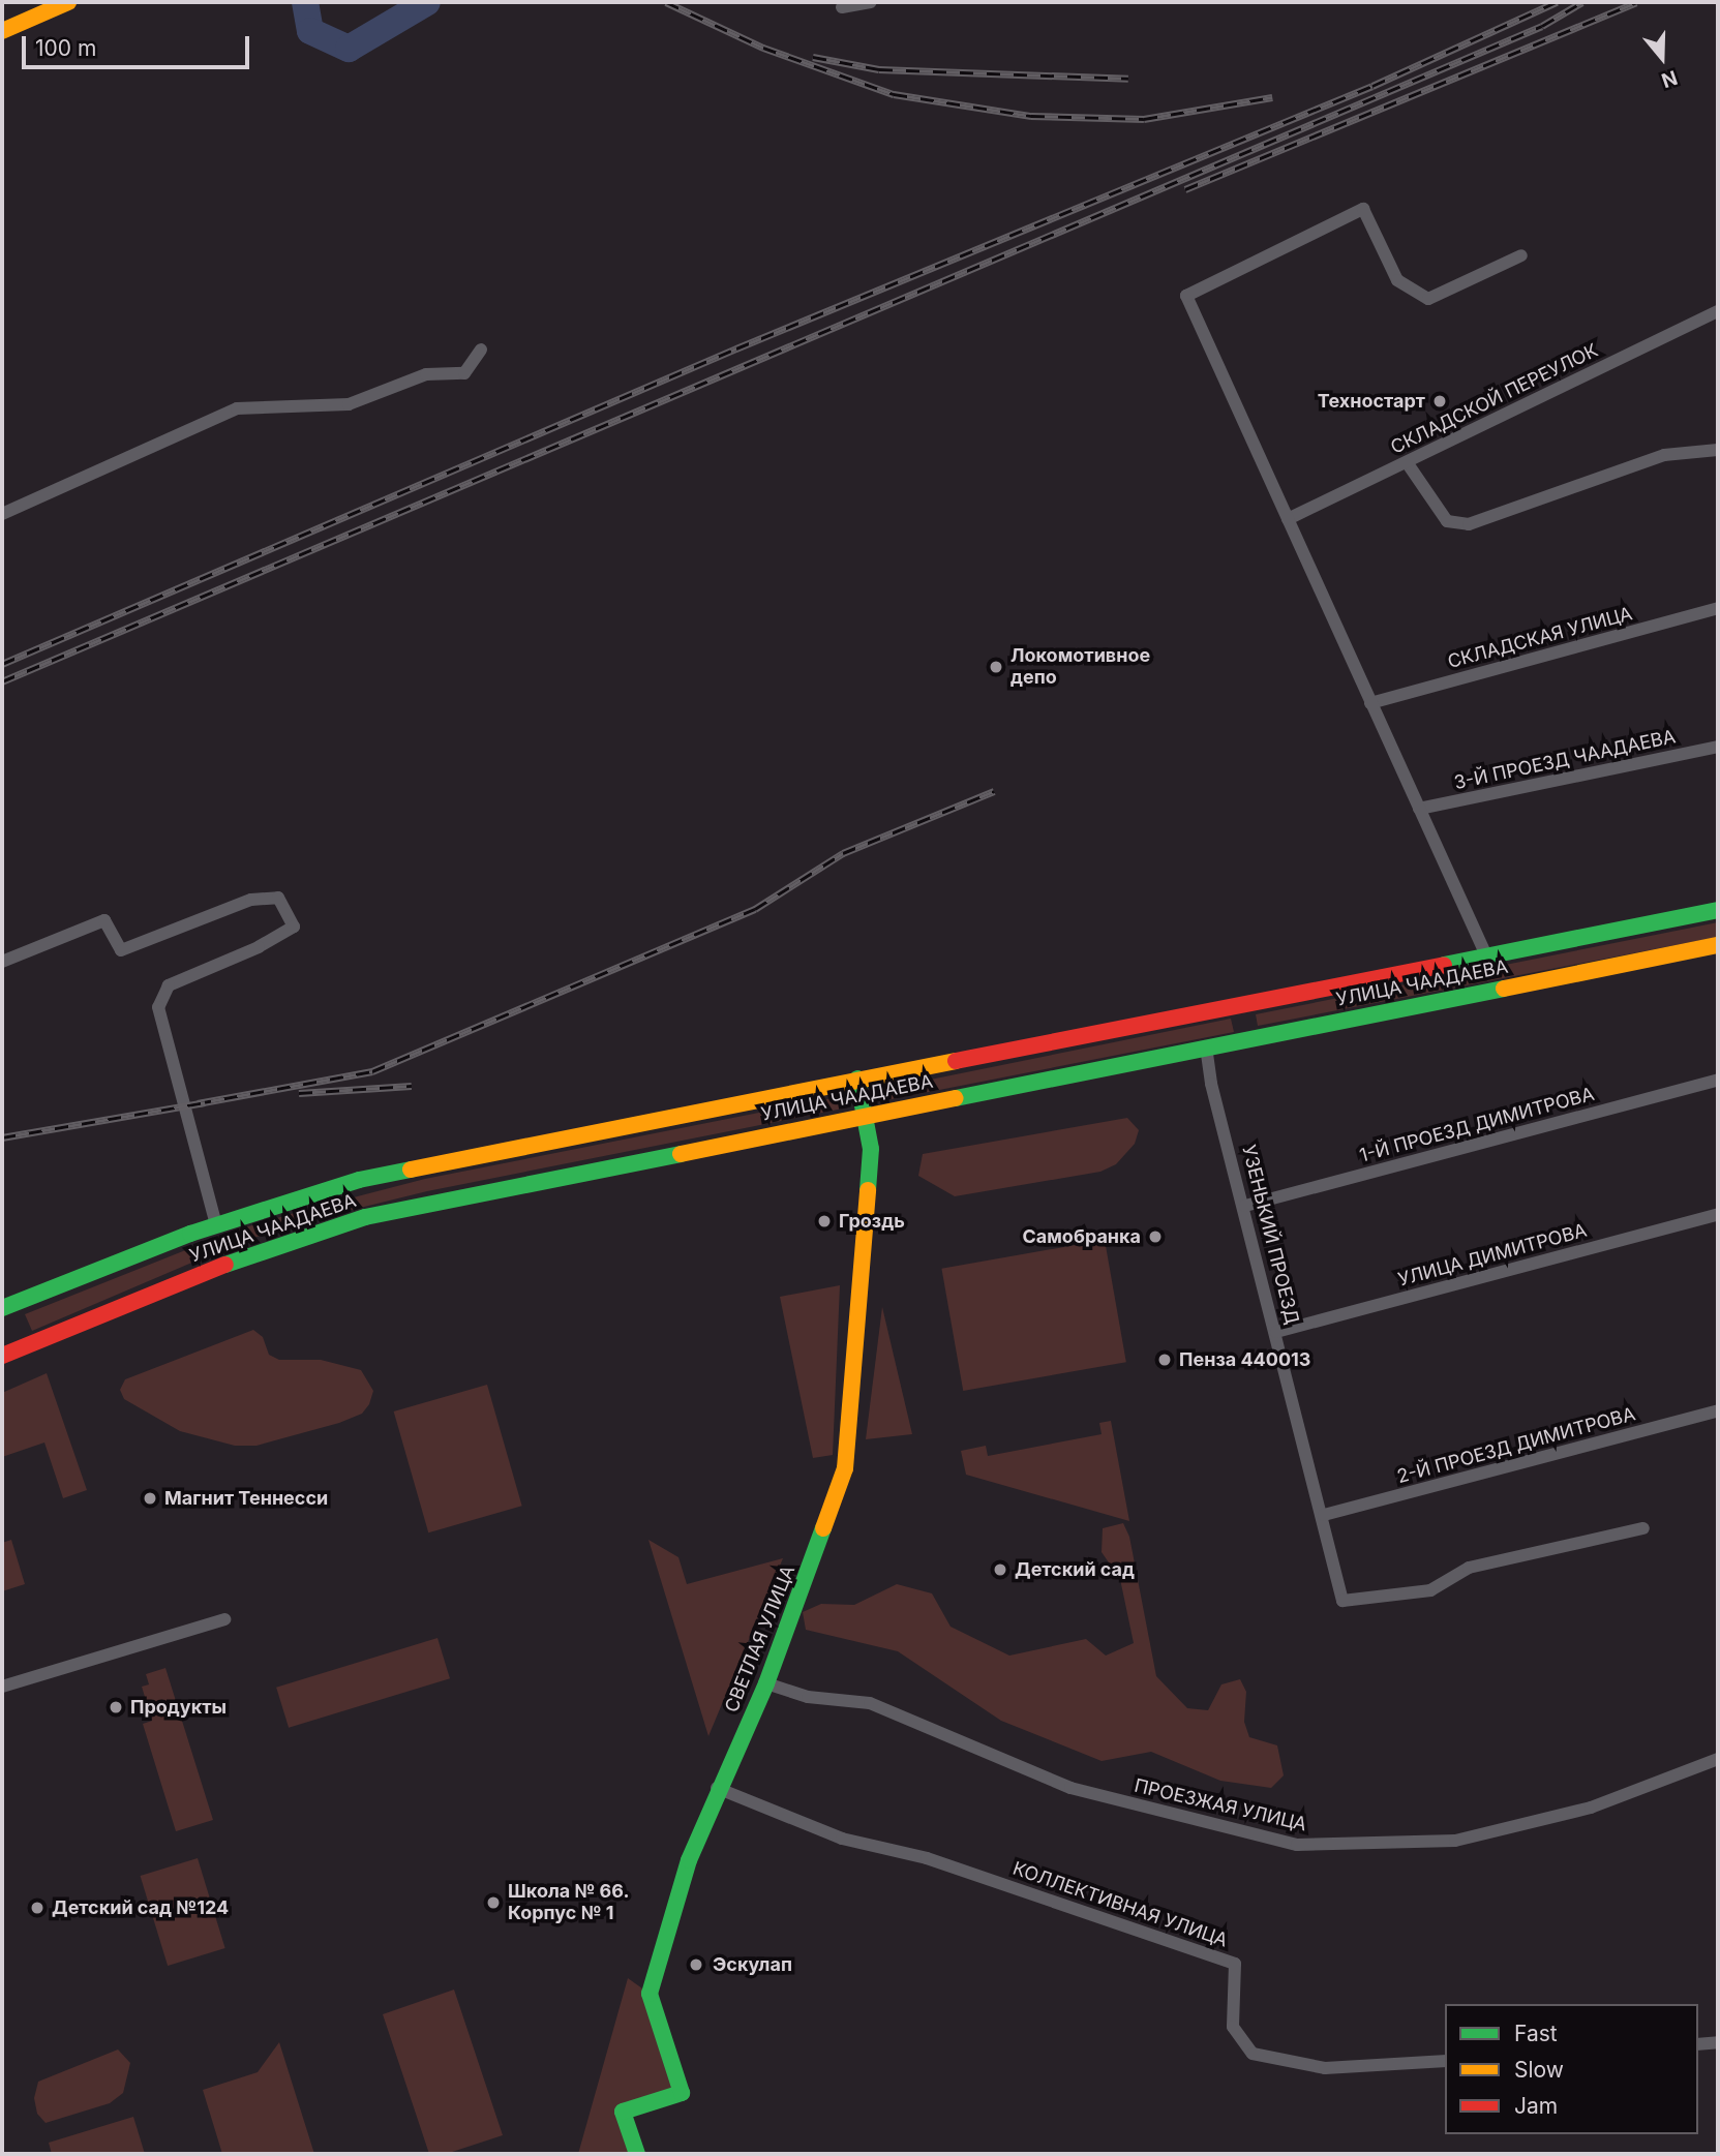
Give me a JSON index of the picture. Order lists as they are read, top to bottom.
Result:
{
  "streets": {
    "main road": ["УЛИЦА ЧААДАЕВА", "СВЕТЛАЯ УЛИЦА"],
    "street": [
      "СКЛАДСКОЙ ПЕРЕУЛОК",
      "СКЛАДСКАЯ УЛИЦА",
      "3-Й ПРОЕЗД ЧААДАЕВА",
      "1-Й ПРОЕЗД ДИМИТРОВА",
      "УЗЕНЬКИЙ ПРОЕЗД",
      "УЛИЦА ДИМИТРОВА",
      "2-Й ПРОЕЗД ДИМИТРОВА",
      "ПРОЕЗЖАЯ УЛИЦА",
      "КОЛЛЕКТИВНАЯ УЛИЦА"
    ]
  },
  "crossings": [
    ["УЛИЦА ЧААДАЕВА", "УЗЕНЬКИЙ ПРОЕЗД"],
    ["УЛИЦА ЧААДАЕВА", "СВЕТЛАЯ УЛИЦА"],
    ["1-Й ПРОЕЗД ДИМИТРОВА", "УЗЕНЬКИЙ ПРОЕЗД"],
    ["УЗЕНЬКИЙ ПРОЕЗД", "УЛИЦА ДИМИТРОВА"],
    ["УЗЕНЬКИЙ ПРОЕЗД", "2-Й ПРОЕЗД ДИМИТРОВА"],
    ["СВЕТЛАЯ УЛИЦА", "ПРОЕЗЖАЯ УЛИЦА"],
    ["СВЕТЛАЯ УЛИЦА", "КОЛЛЕКТИВНАЯ УЛИЦА"]
  ],
  "places": [
    "Техностарт",
    "Локомотивное депо",
    "Гроздь",
    "Самобранка",
    "Пенза 440013",
    "Магнит Теннесси",
    "Детский сад",
    "Продукты",
    "Школа № 66. Корпус № 1",
    "Детский сад №124",
    "Эскулап"
  ],
  "legend": ["Fast", "Slow", "Jam"],
  "scale_bar": "100 m",
  "north": "bottom"
}
